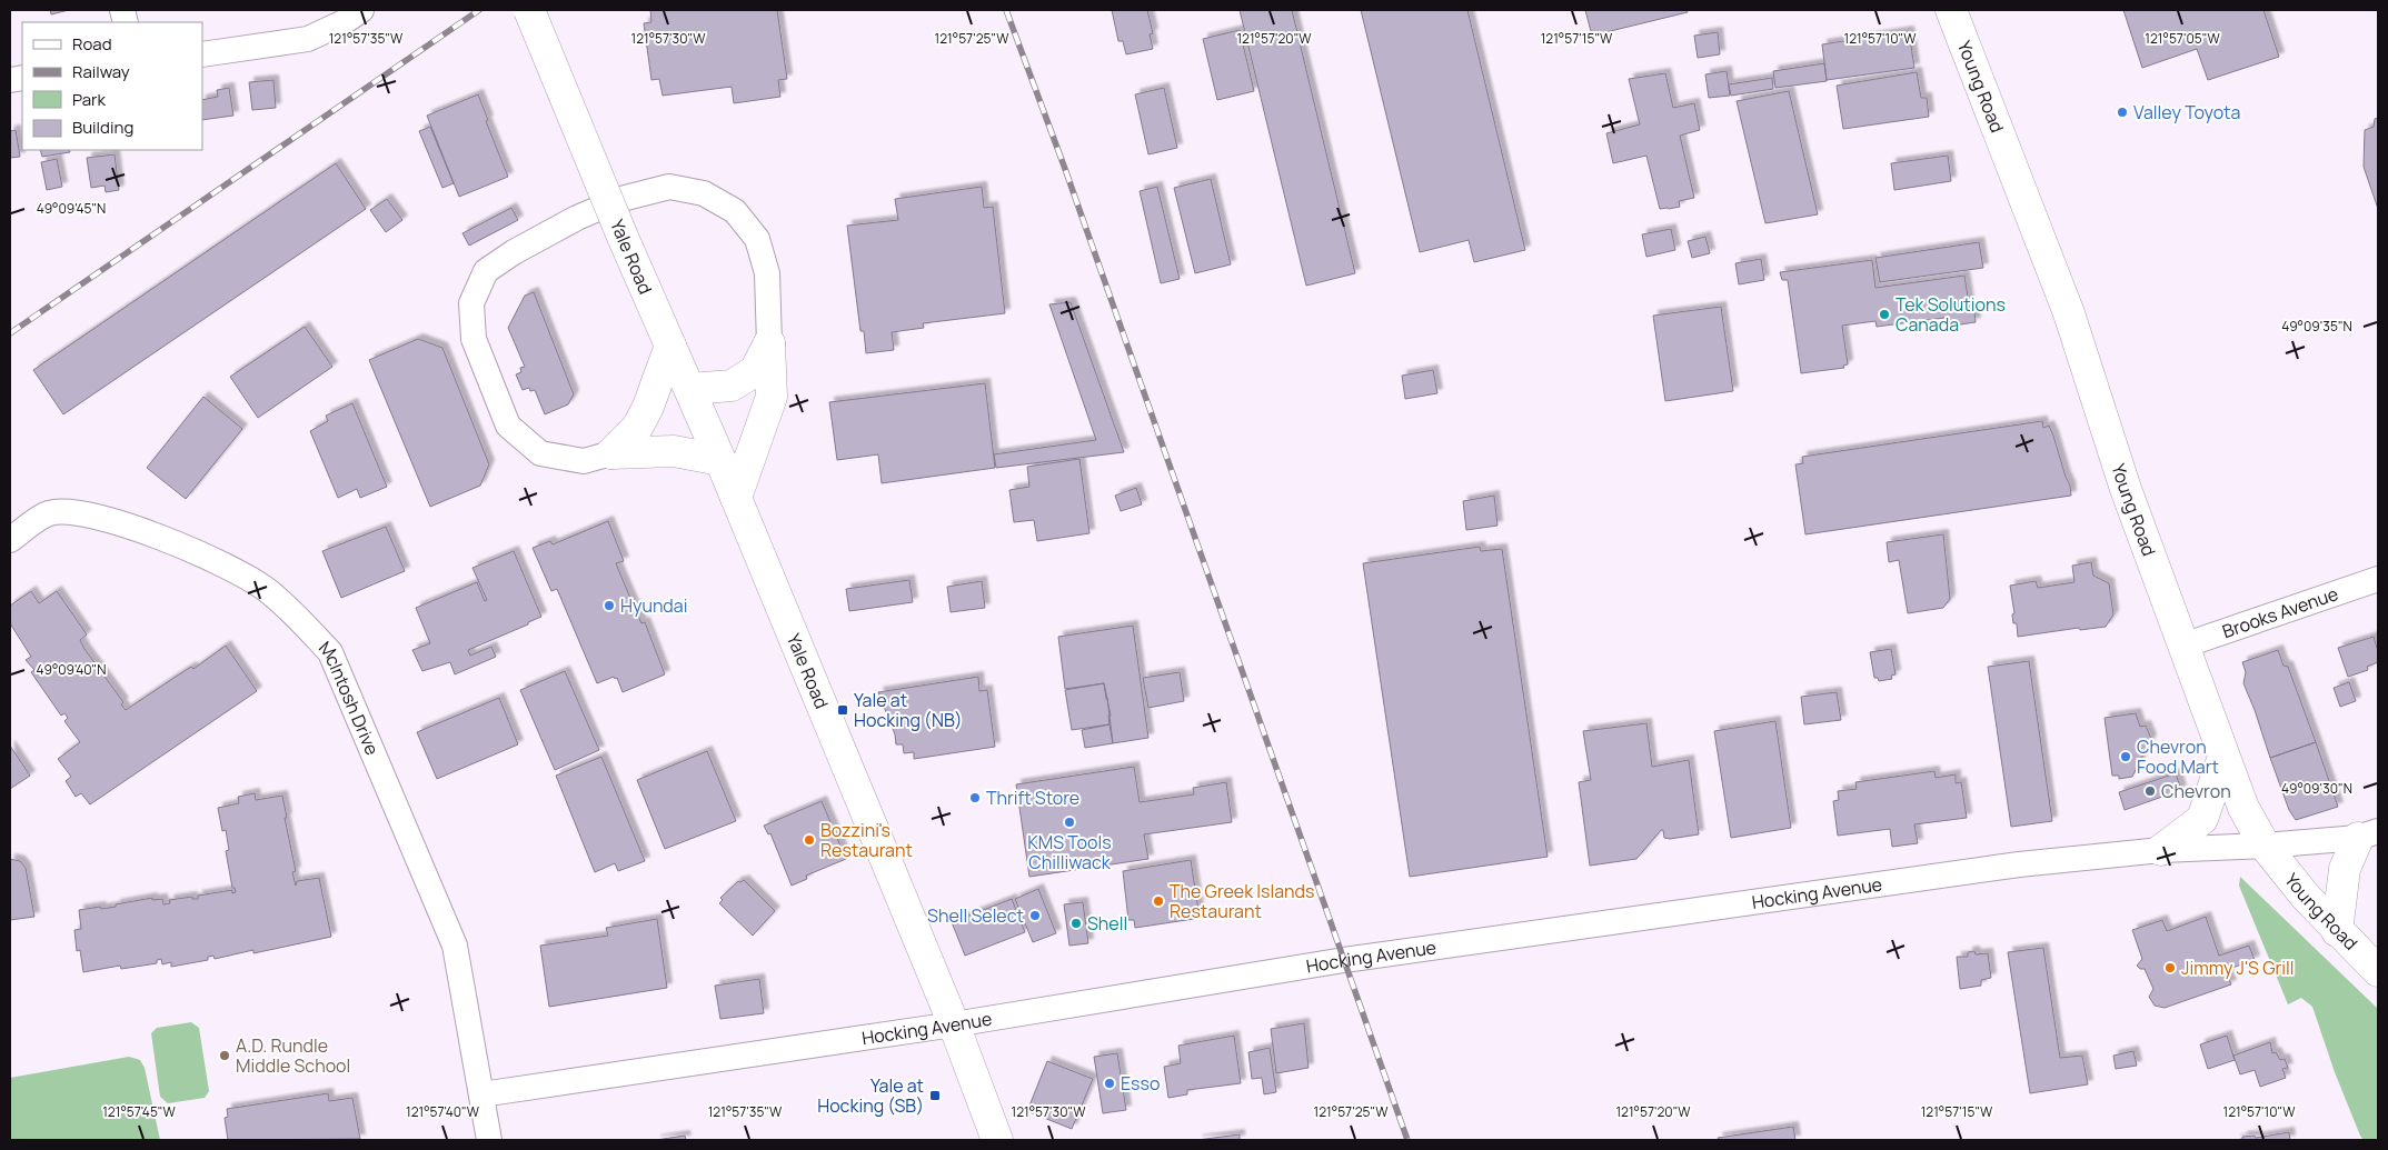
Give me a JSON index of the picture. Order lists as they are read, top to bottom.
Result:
{
  "streets": {
    "main road": ["Young Road", "Yale Road"],
    "street": ["Brooks Avenue", "McIntosh Drive", "Hocking Avenue"]
  },
  "crossings": [
    ["Young Road", "Brooks Avenue"],
    ["Young Road", "Hocking Avenue"],
    ["Yale Road", "Hocking Avenue"],
    ["McIntosh Drive", "Hocking Avenue"]
  ],
  "places": {
    "other": [
      "Valley Toyota",
      "Tek Solutions Canada",
      "Hyundai",
      "Chevron Food Mart",
      "Chevron",
      "Thrift Store",
      "KMS Tools Chilliwack",
      "Bozzini's Restaurant",
      "The Greek Islands Restaurant",
      "Shell Select",
      "Shell",
      "Jimmy J'S Grill",
      "A.D. Rundle Middle School",
      "Esso"
    ],
    "transit": ["Yale at Hocking (NB)", "Yale at Hocking (SB)"]
  },
  "legend": [
    "Road",
    "Railway",
    "Park",
    "Building"
  ],
  "coordinates": [
    "121°57'35\"W",
    "121°57'30\"W",
    "121°57'25\"W",
    "121°57'20\"W",
    "121°57'15\"W",
    "121°57'10\"W",
    "121°57'05\"W",
    "49°09'45\"N",
    "49°09'35\"N",
    "49°09'40\"N",
    "49°09'30\"N",
    "121°57'45\"W",
    "121°57'40\"W"
  ]
}
